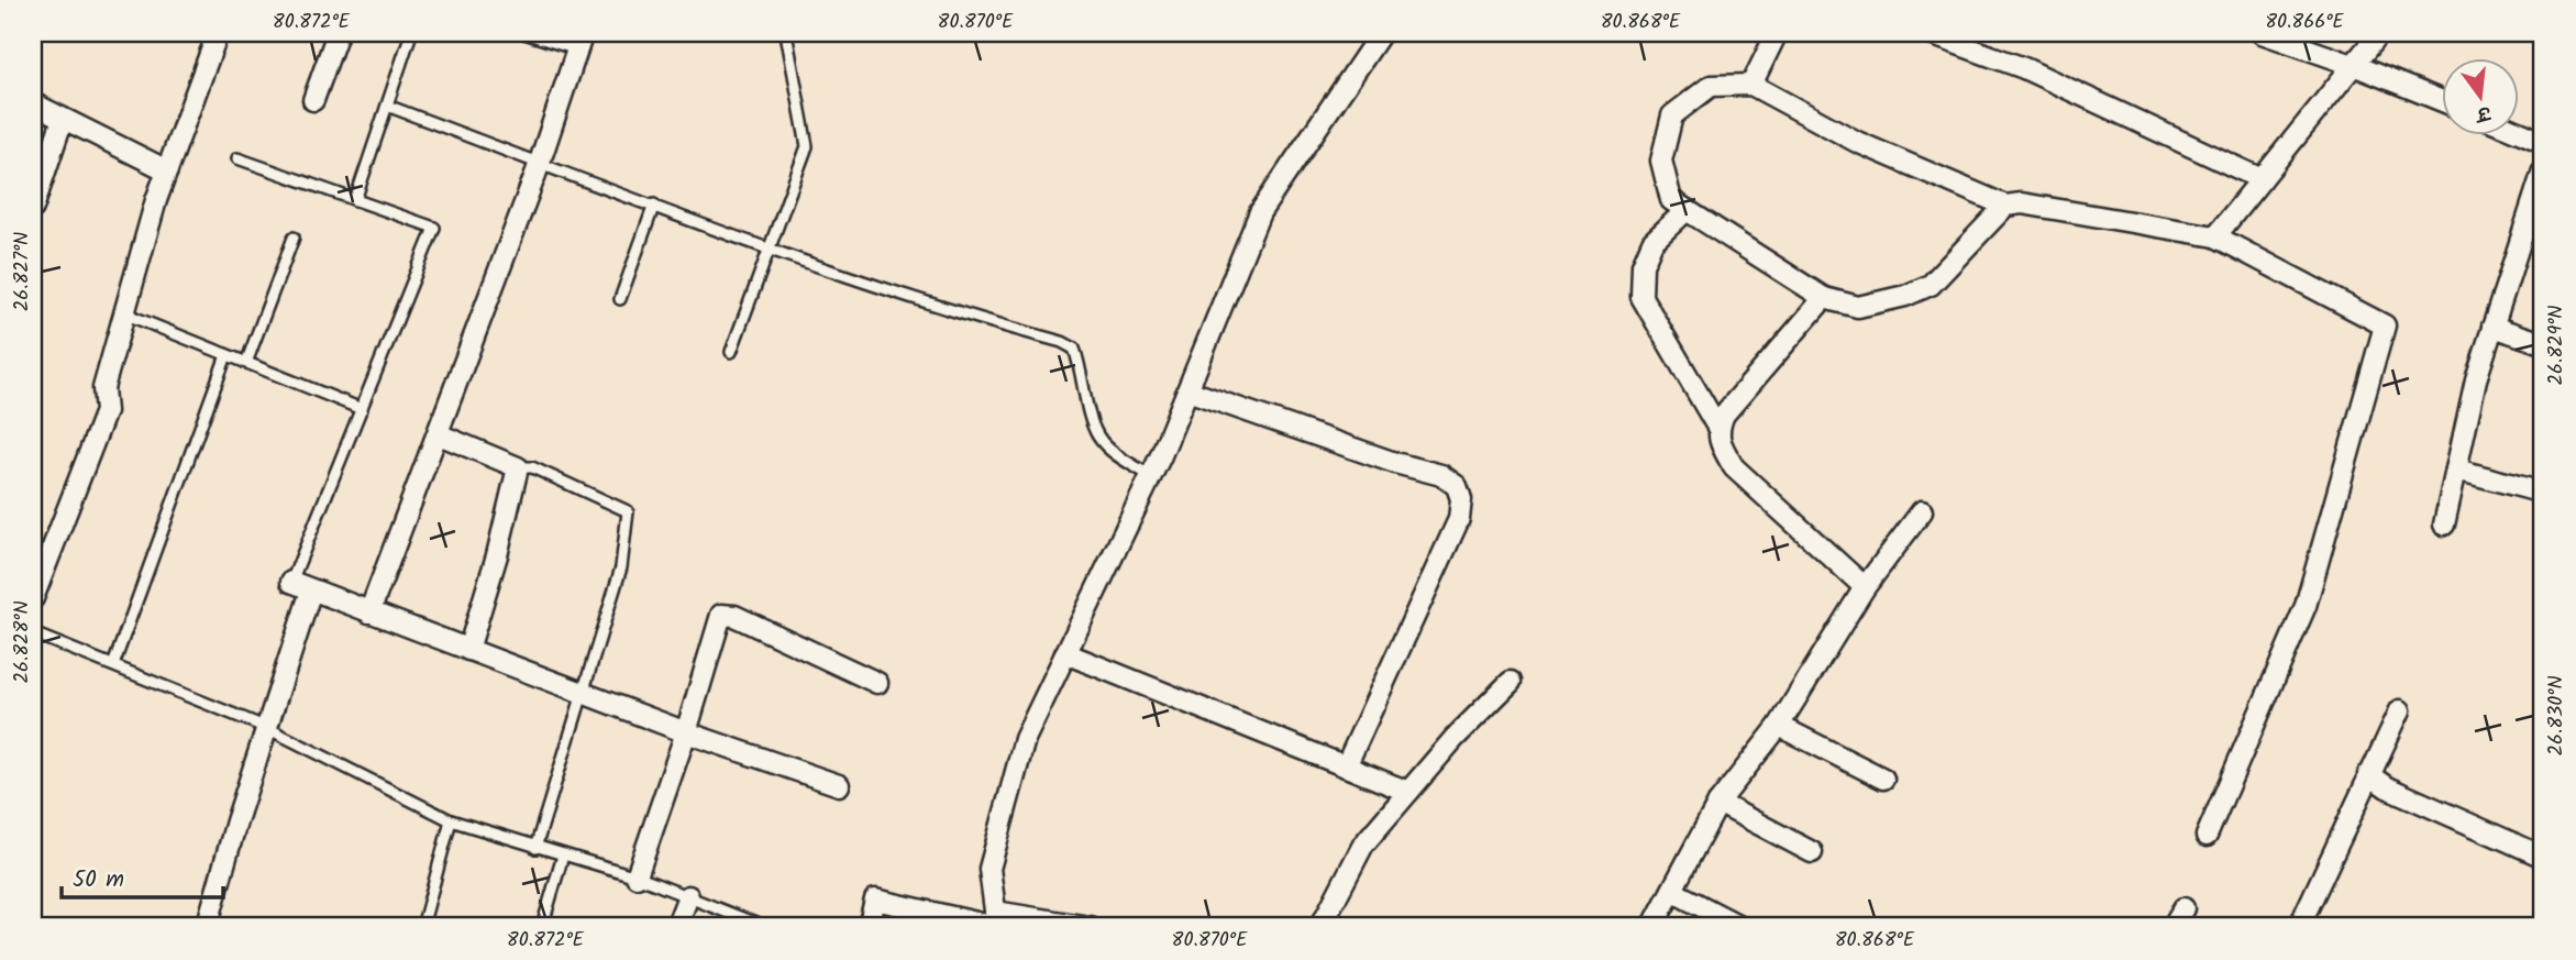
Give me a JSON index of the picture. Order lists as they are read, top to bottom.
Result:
{
  "scale_bar": "50 m",
  "north": "bottom",
  "coordinates": [
    "80.872°E",
    "80.870°E",
    "80.868°E",
    "80.866°E",
    "26.827°N",
    "26.829°N",
    "26.828°N",
    "26.830°N"
  ]
}
